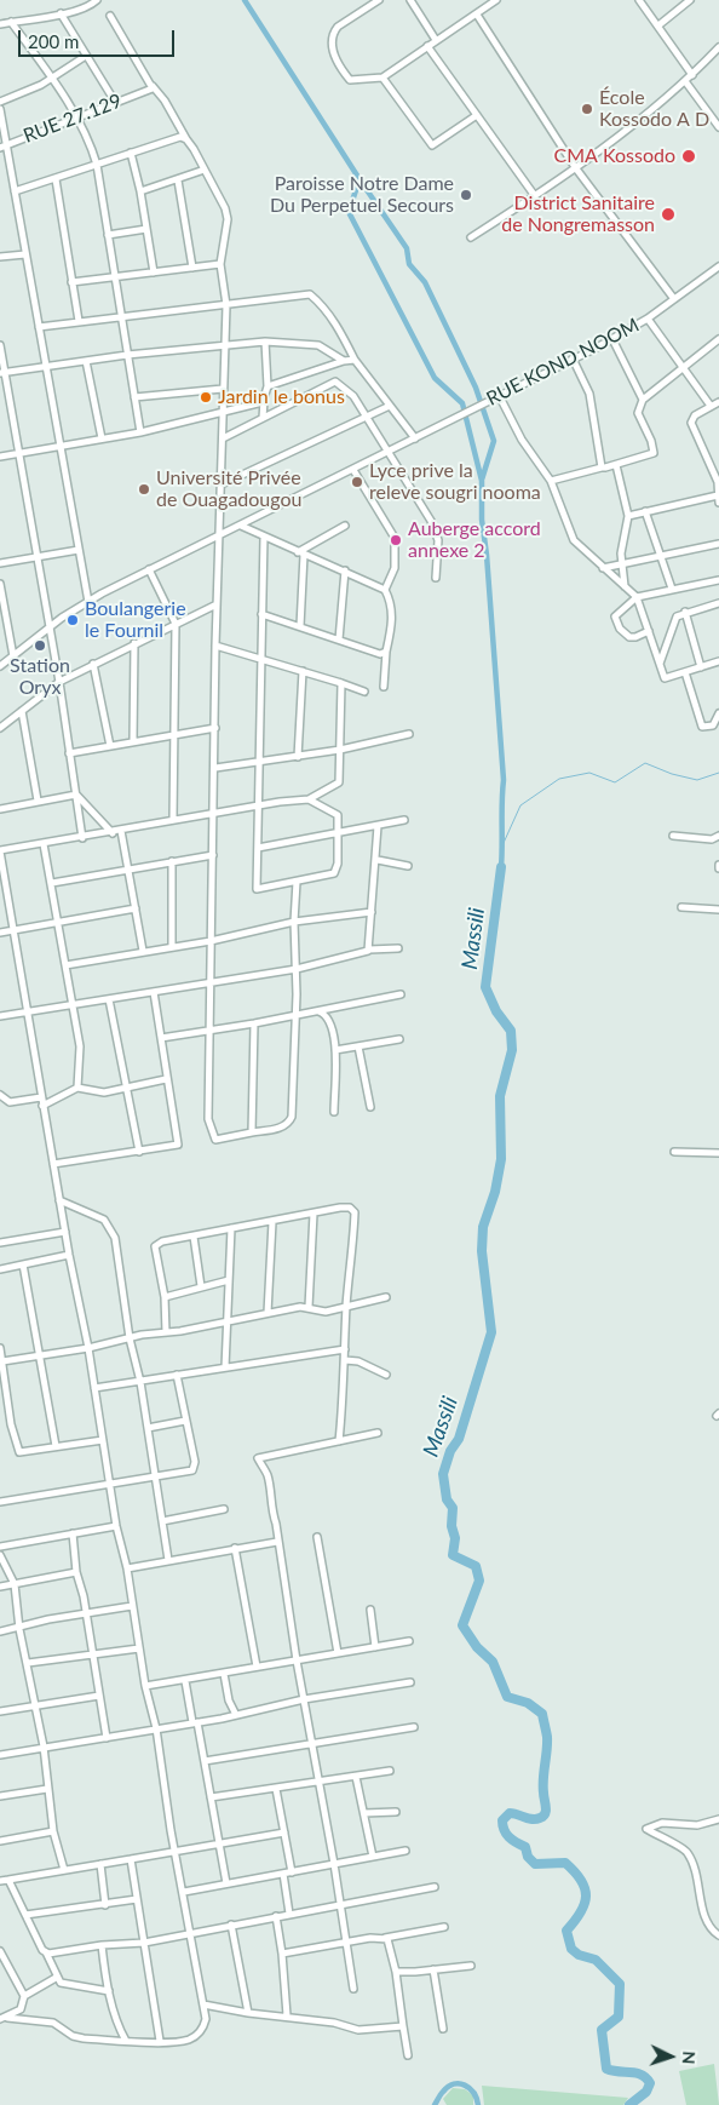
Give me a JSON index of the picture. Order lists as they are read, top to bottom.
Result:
{
  "streets": {
    "street": ["RUE 27.129", "RUE KOND NOOM"]
  },
  "water": ["Massili"],
  "places": [
    "École Kossodo A D",
    "CMA Kossodo",
    "Paroisse Notre Dame Du Perpetuel Secours",
    "District Sanitaire de Nongremasson",
    "Jardin le bonus",
    "Lyce prive la releve sougri nooma",
    "Université Privée de Ouagadougou",
    "Auberge accord annexe 2",
    "Boulangerie le Fournil",
    "Station Oryx"
  ],
  "scale_bar": "200 m",
  "north": "right"
}
